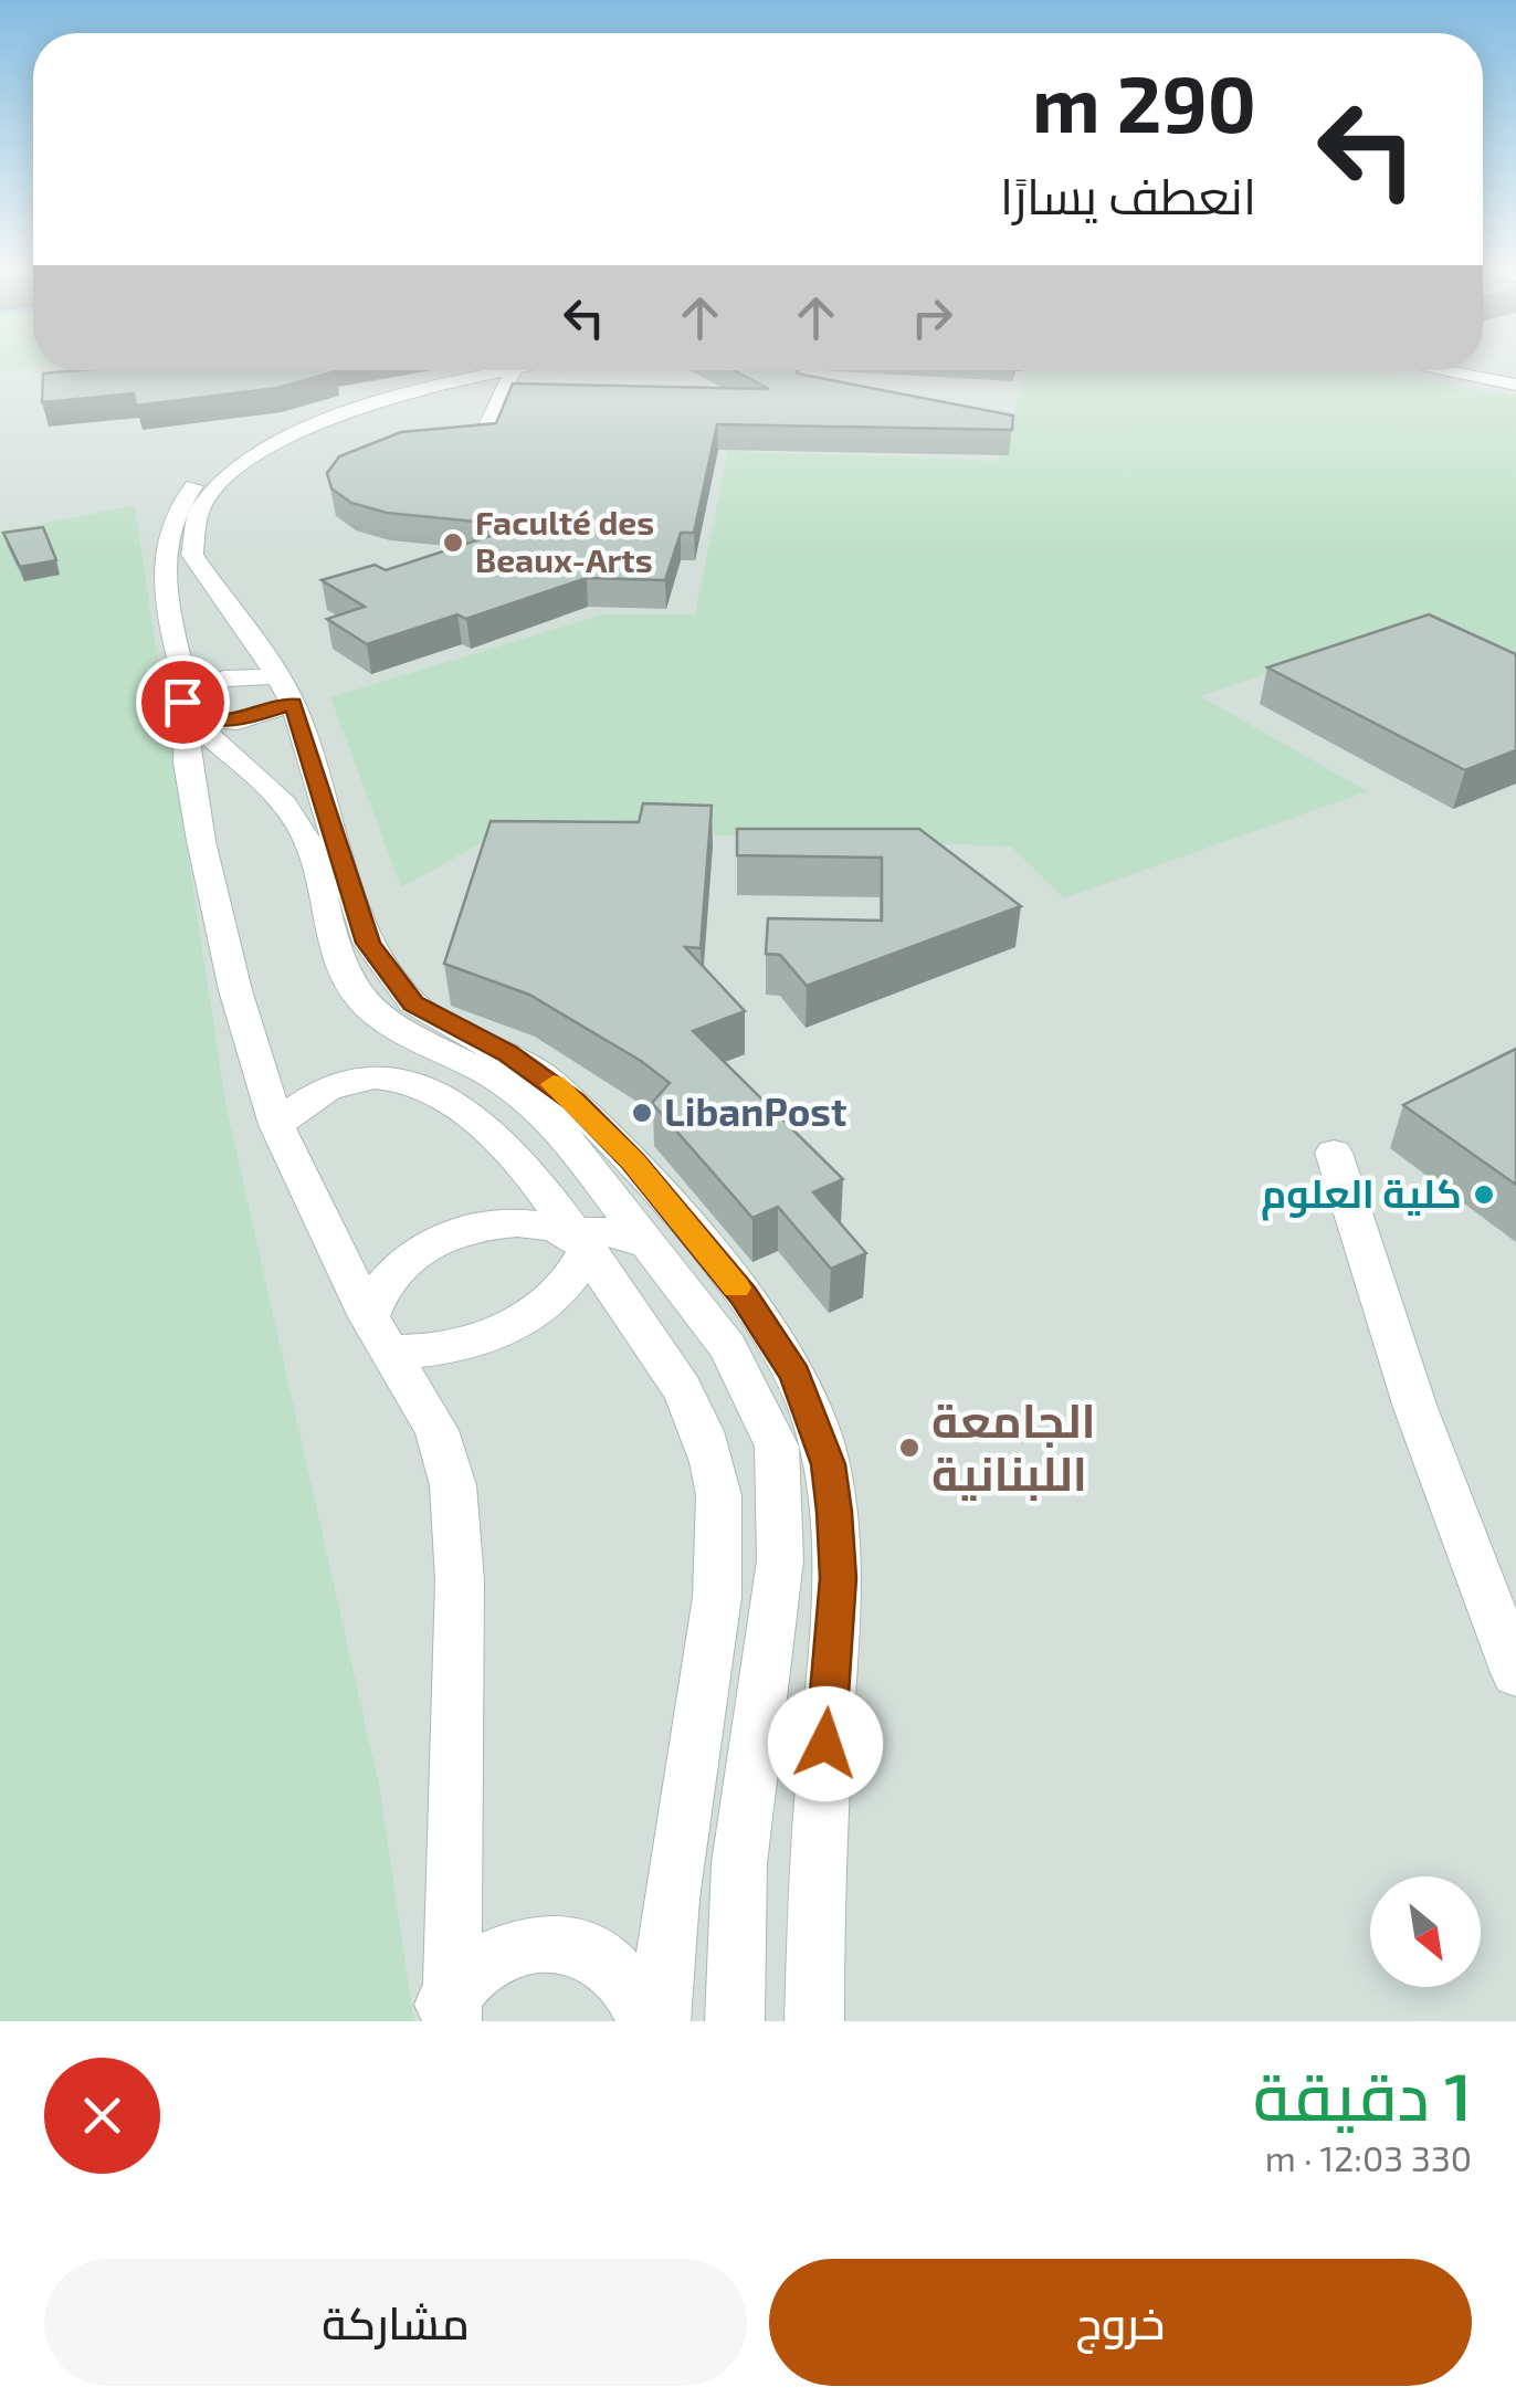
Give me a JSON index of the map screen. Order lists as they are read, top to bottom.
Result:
{
  "places": [
    "Faculté des Beaux-Arts",
    "LibanPost",
    "كلية العلوم",
    "الجامعة اللبنانية"
  ],
  "north": "bottom right",
  "page": {
    "turn": ["290 m", "انعطف يسارًا"],
    "heading": ["1 دقيقة", "330 m · 12:03"],
    "buttons": ["خروج", "مشاركة"]
  }
}
